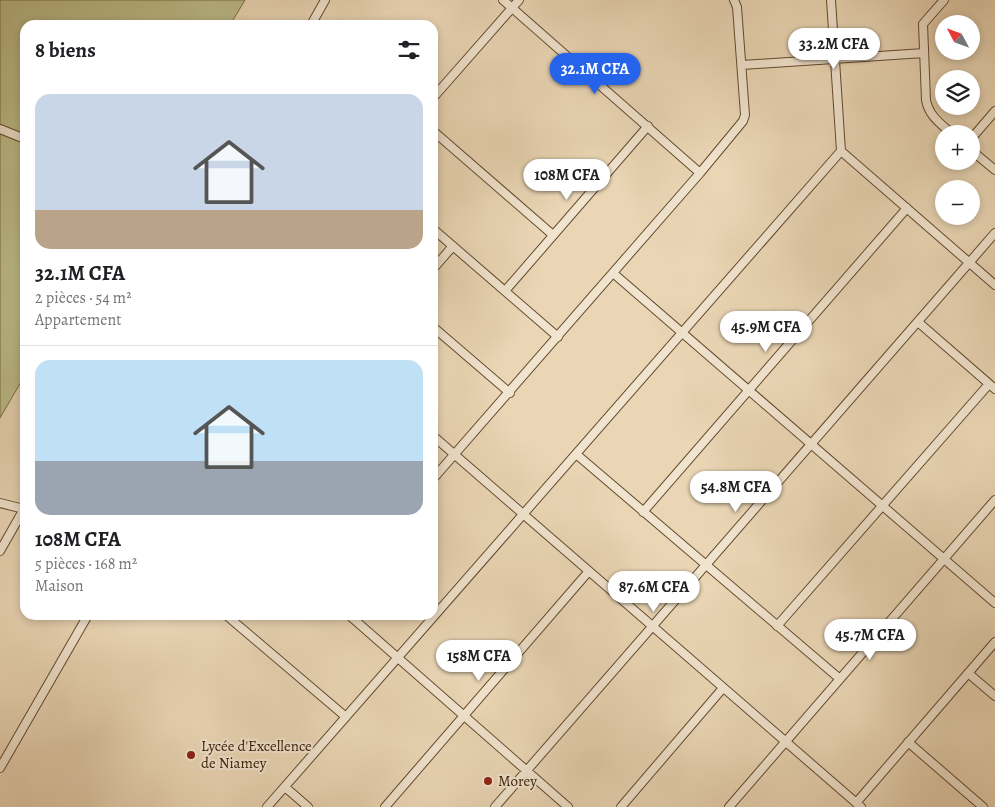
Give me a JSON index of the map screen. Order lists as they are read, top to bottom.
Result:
{
  "places": ["Lycée d'Excellence de Niamey", "Morey"],
  "north": "top left",
  "page": {
    "map_buttons": ["+", "−"],
    "heading": "8 biens",
    "price": [
      "33.2M CFA",
      "32.1M CFA",
      "108M CFA",
      "45.9M CFA",
      "54.8M CFA",
      "87.6M CFA",
      "45.7M CFA",
      "158M CFA"
    ],
    "list": [
      {
        "name": "32.1M CFA",
        "note": "2 pièces · 54 m² · Appartement"
      },
      {
        "name": "108M CFA",
        "note": "5 pièces · 168 m² · Maison"
      }
    ]
  }
}
